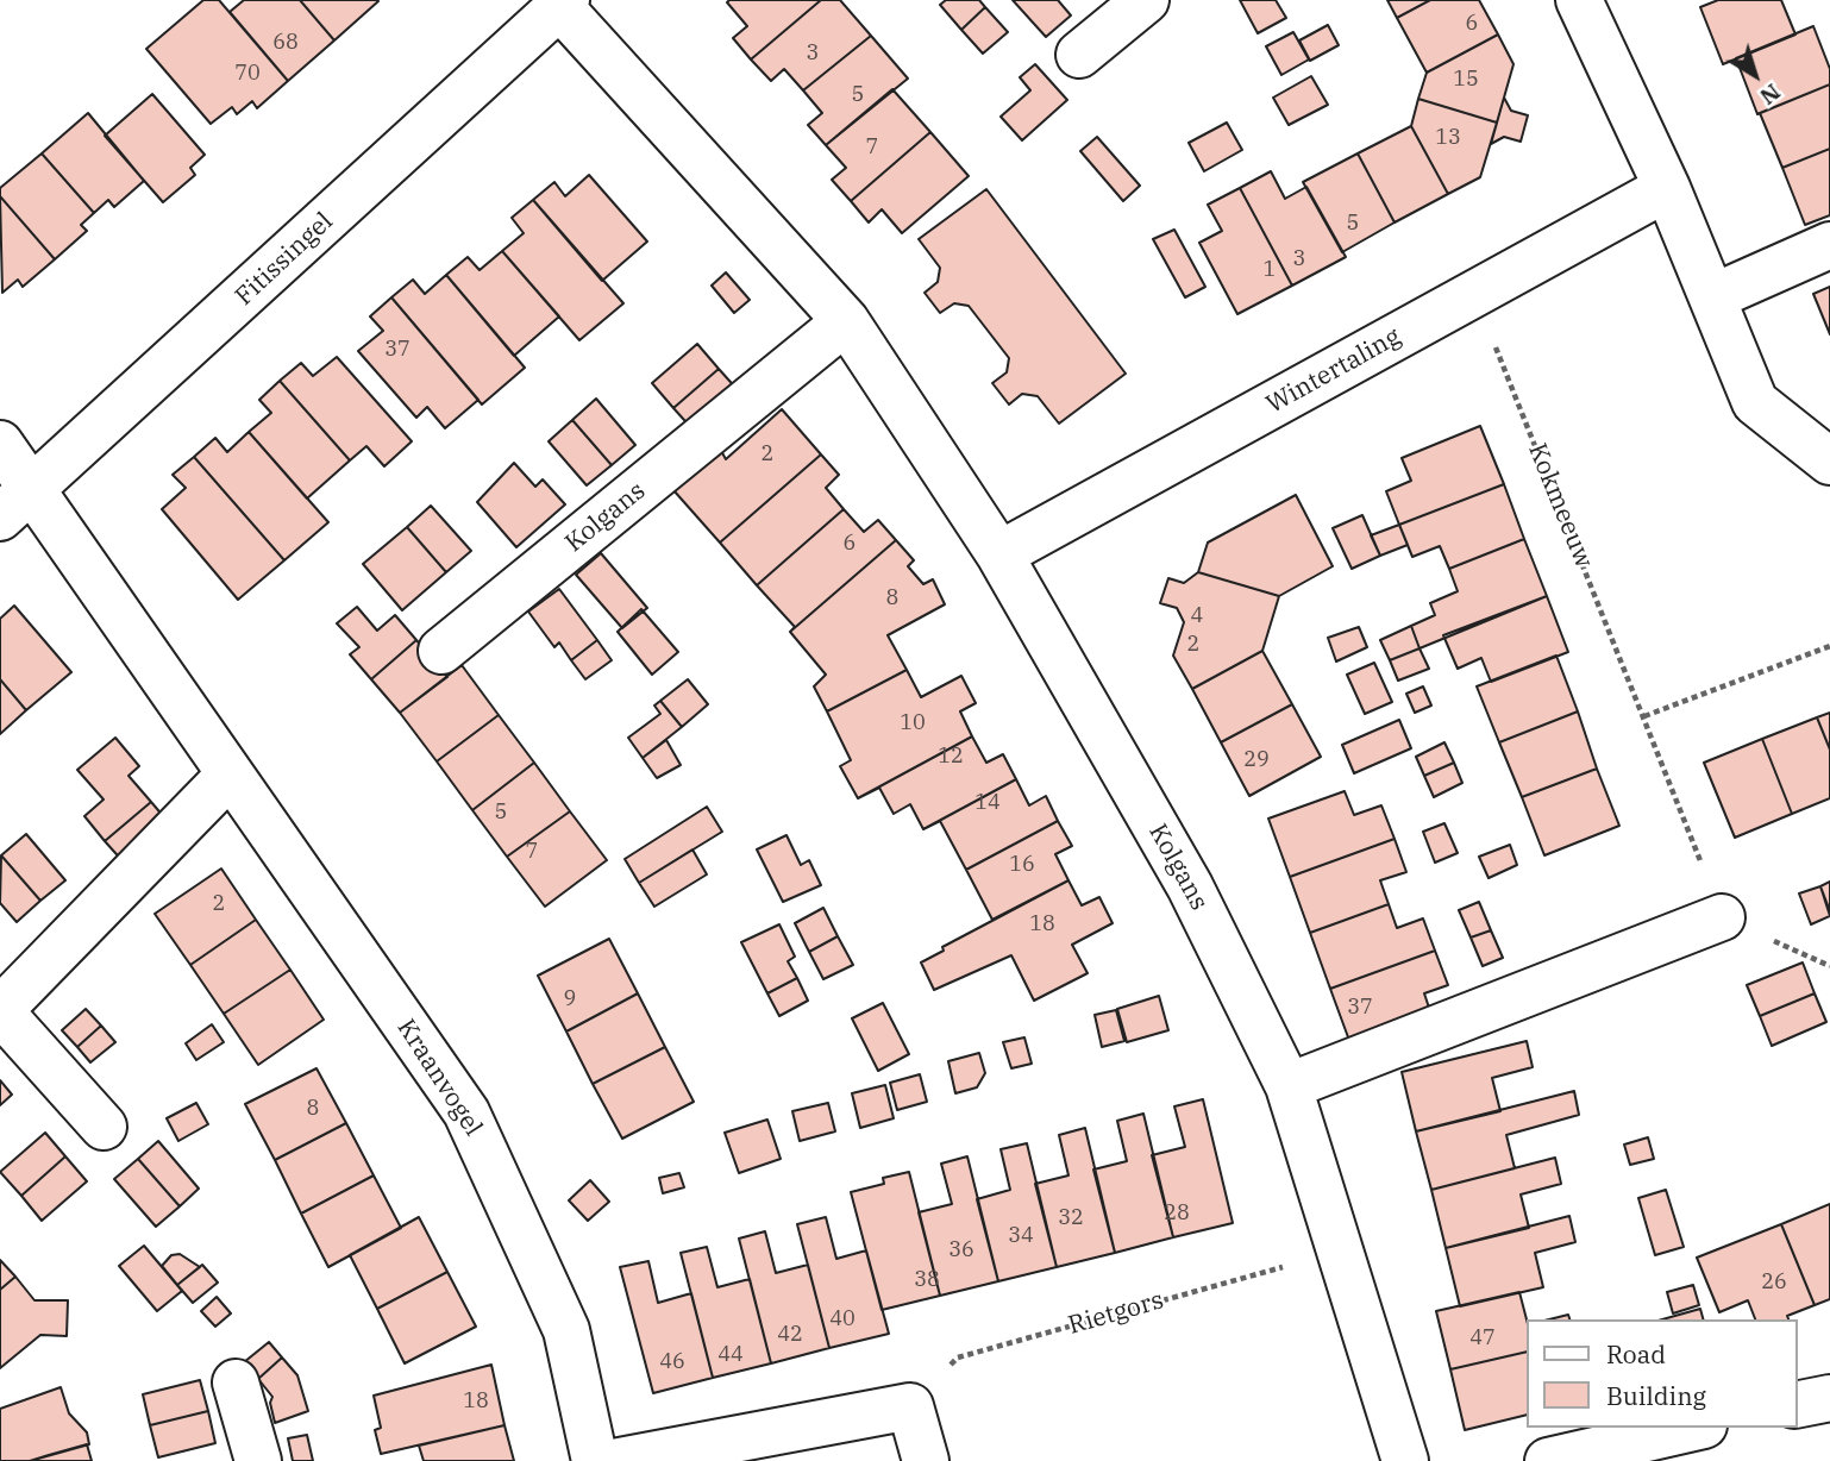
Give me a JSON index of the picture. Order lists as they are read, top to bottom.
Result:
{
  "streets": {
    "street": [
      "Fitissingel",
      "Wintertaling",
      "Kolgans",
      "Kraanvogel"
    ],
    "path": ["Kokmeeuw", "Rietgors"]
  },
  "crossings": [
    ["Fitissingel", "Kolgans"],
    ["Fitissingel", "Kraanvogel"],
    ["Wintertaling", "Kokmeeuw"],
    ["Wintertaling", "Kolgans"],
    ["Kolgans", "Rietgors"]
  ],
  "house_numbers": [
    "6",
    "68",
    "3",
    "70",
    "15",
    "5",
    "13",
    "7",
    "5",
    "3",
    "1",
    "37",
    "2",
    "6",
    "8",
    "4",
    "2",
    "10",
    "12",
    "29",
    "14",
    "5",
    "7",
    "16",
    "2",
    "18",
    "9",
    "37",
    "8",
    "28",
    "32",
    "34",
    "36",
    "38",
    "26",
    "40",
    "42",
    "47",
    "44",
    "46",
    "18"
  ],
  "legend": ["Road", "Building"],
  "north": "bottom right"
}
